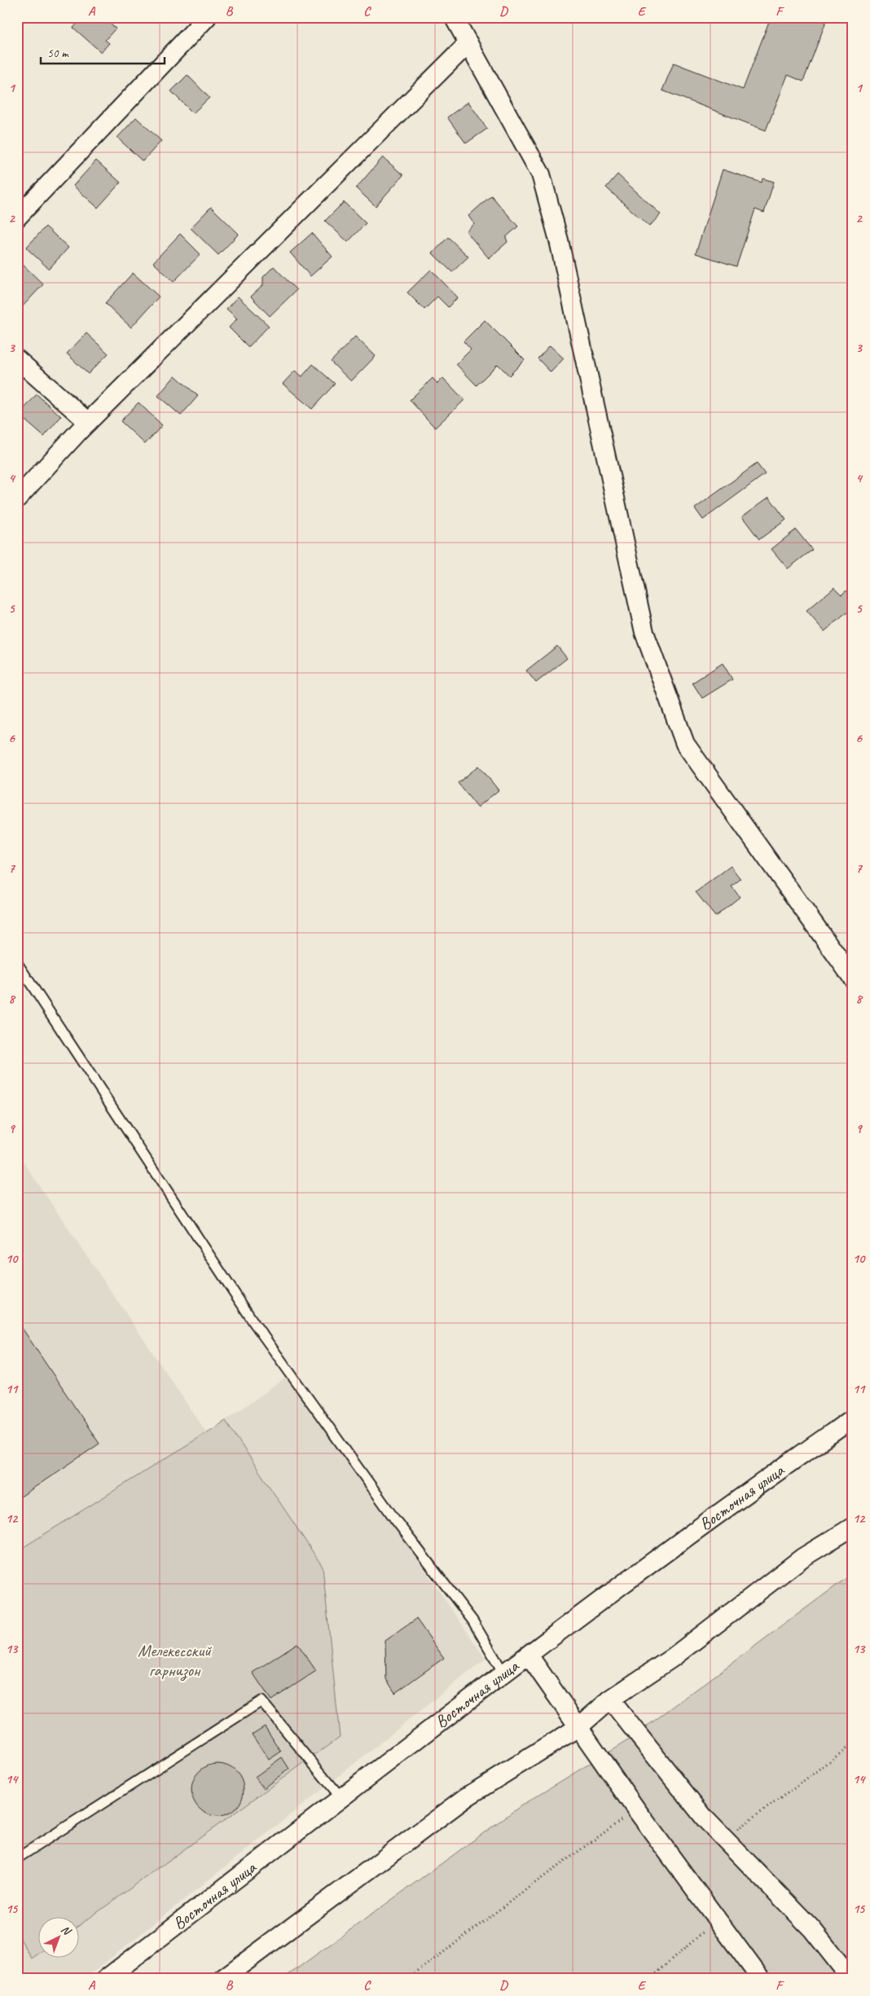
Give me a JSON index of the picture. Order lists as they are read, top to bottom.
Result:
{
  "streets": {
    "street": ["Восточная улица"]
  },
  "parks": ["Мелекесский гарнизон"],
  "scale_bar": "50 m",
  "north": "top right",
  "grid": {
    "columns": [
      "A",
      "B",
      "C",
      "D",
      "E",
      "F"
    ],
    "rows": [
      "1",
      "2",
      "3",
      "4",
      "5",
      "6",
      "7",
      "8",
      "9",
      "10",
      "11",
      "12",
      "13",
      "14",
      "15"
    ]
  }
}
